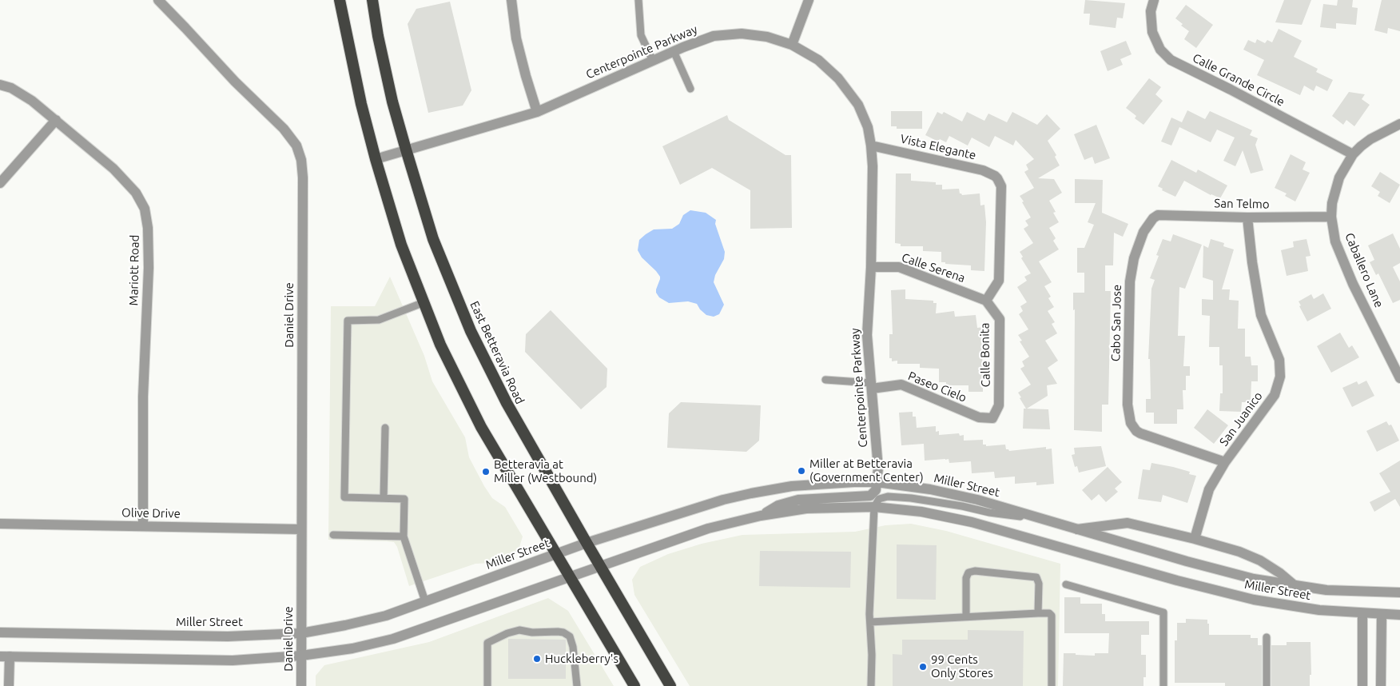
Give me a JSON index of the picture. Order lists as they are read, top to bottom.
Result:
{
  "streets": {
    "highway": ["East Betteravia Road"],
    "street": [
      "Centerpointe Parkway",
      "Calle Grande Circle",
      "Vista Elegante",
      "San Telmo",
      "Calle Serena",
      "Mariott Road",
      "Caballero Lane",
      "Daniel Drive",
      "Cabo San Jose",
      "Calle Bonita",
      "Paseo Cielo",
      "San Juanico",
      "Miller Street",
      "Olive Drive"
    ]
  },
  "crossings": [
    ["Centerpointe Parkway", "Vista Elegante"],
    ["Centerpointe Parkway", "Calle Serena"],
    ["Centerpointe Parkway", "East Betteravia Road"],
    ["Centerpointe Parkway", "Paseo Cielo"],
    ["Centerpointe Parkway", "Miller Street"],
    ["Calle Grande Circle", "Caballero Lane"],
    ["Vista Elegante", "Calle Serena"],
    ["Vista Elegante", "Calle Bonita"],
    ["San Telmo", "Caballero Lane"],
    ["San Telmo", "Cabo San Jose"],
    ["San Telmo", "San Juanico"],
    ["Calle Serena", "Calle Bonita"],
    ["Mariott Road", "Olive Drive"],
    ["Daniel Drive", "Miller Street"],
    ["Daniel Drive", "Olive Drive"],
    ["Cabo San Jose", "San Juanico"],
    ["East Betteravia Road", "Miller Street"],
    ["Calle Bonita", "Paseo Cielo"],
    ["San Juanico", "Miller Street"]
  ],
  "places": [
    "Miller at Betteravia (Government Center)",
    "Betteravia at Miller (Westbound)",
    "Huckleberry's",
    "99 Cents Only Stores"
  ]
}
